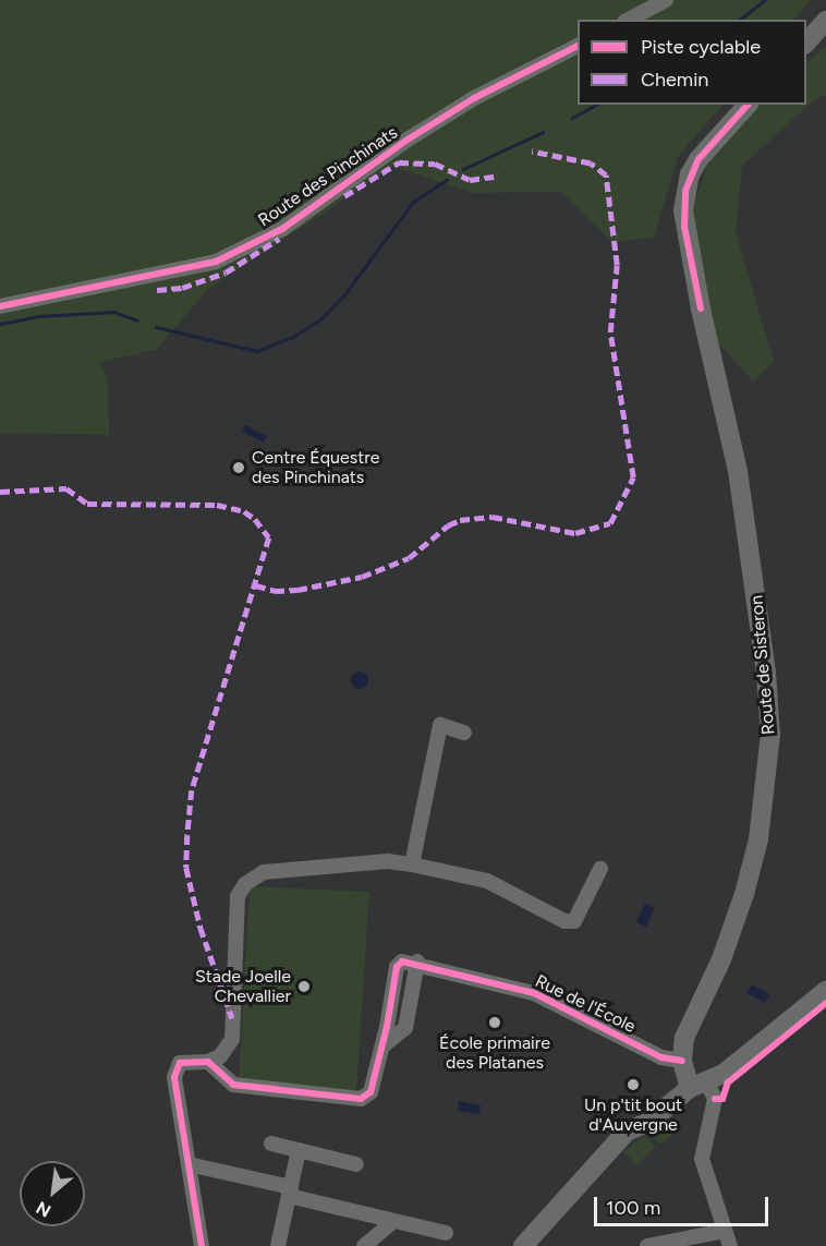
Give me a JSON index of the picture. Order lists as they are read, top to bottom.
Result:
{
  "streets": {
    "main road": ["Route de Sisteron"],
    "street": ["Route des Pinchinats", "Rue de l'École"]
  },
  "crossings": [
    ["Route de Sisteron", "Rue de l'École"]
  ],
  "places": [
    "Centre Équestre des Pinchinats",
    "Stade Joelle Chevallier",
    "École primaire des Platanes",
    "Un p'tit bout d'Auvergne"
  ],
  "legend": ["Piste cyclable", "Chemin"],
  "scale_bar": "100 m",
  "north": "bottom left"
}
